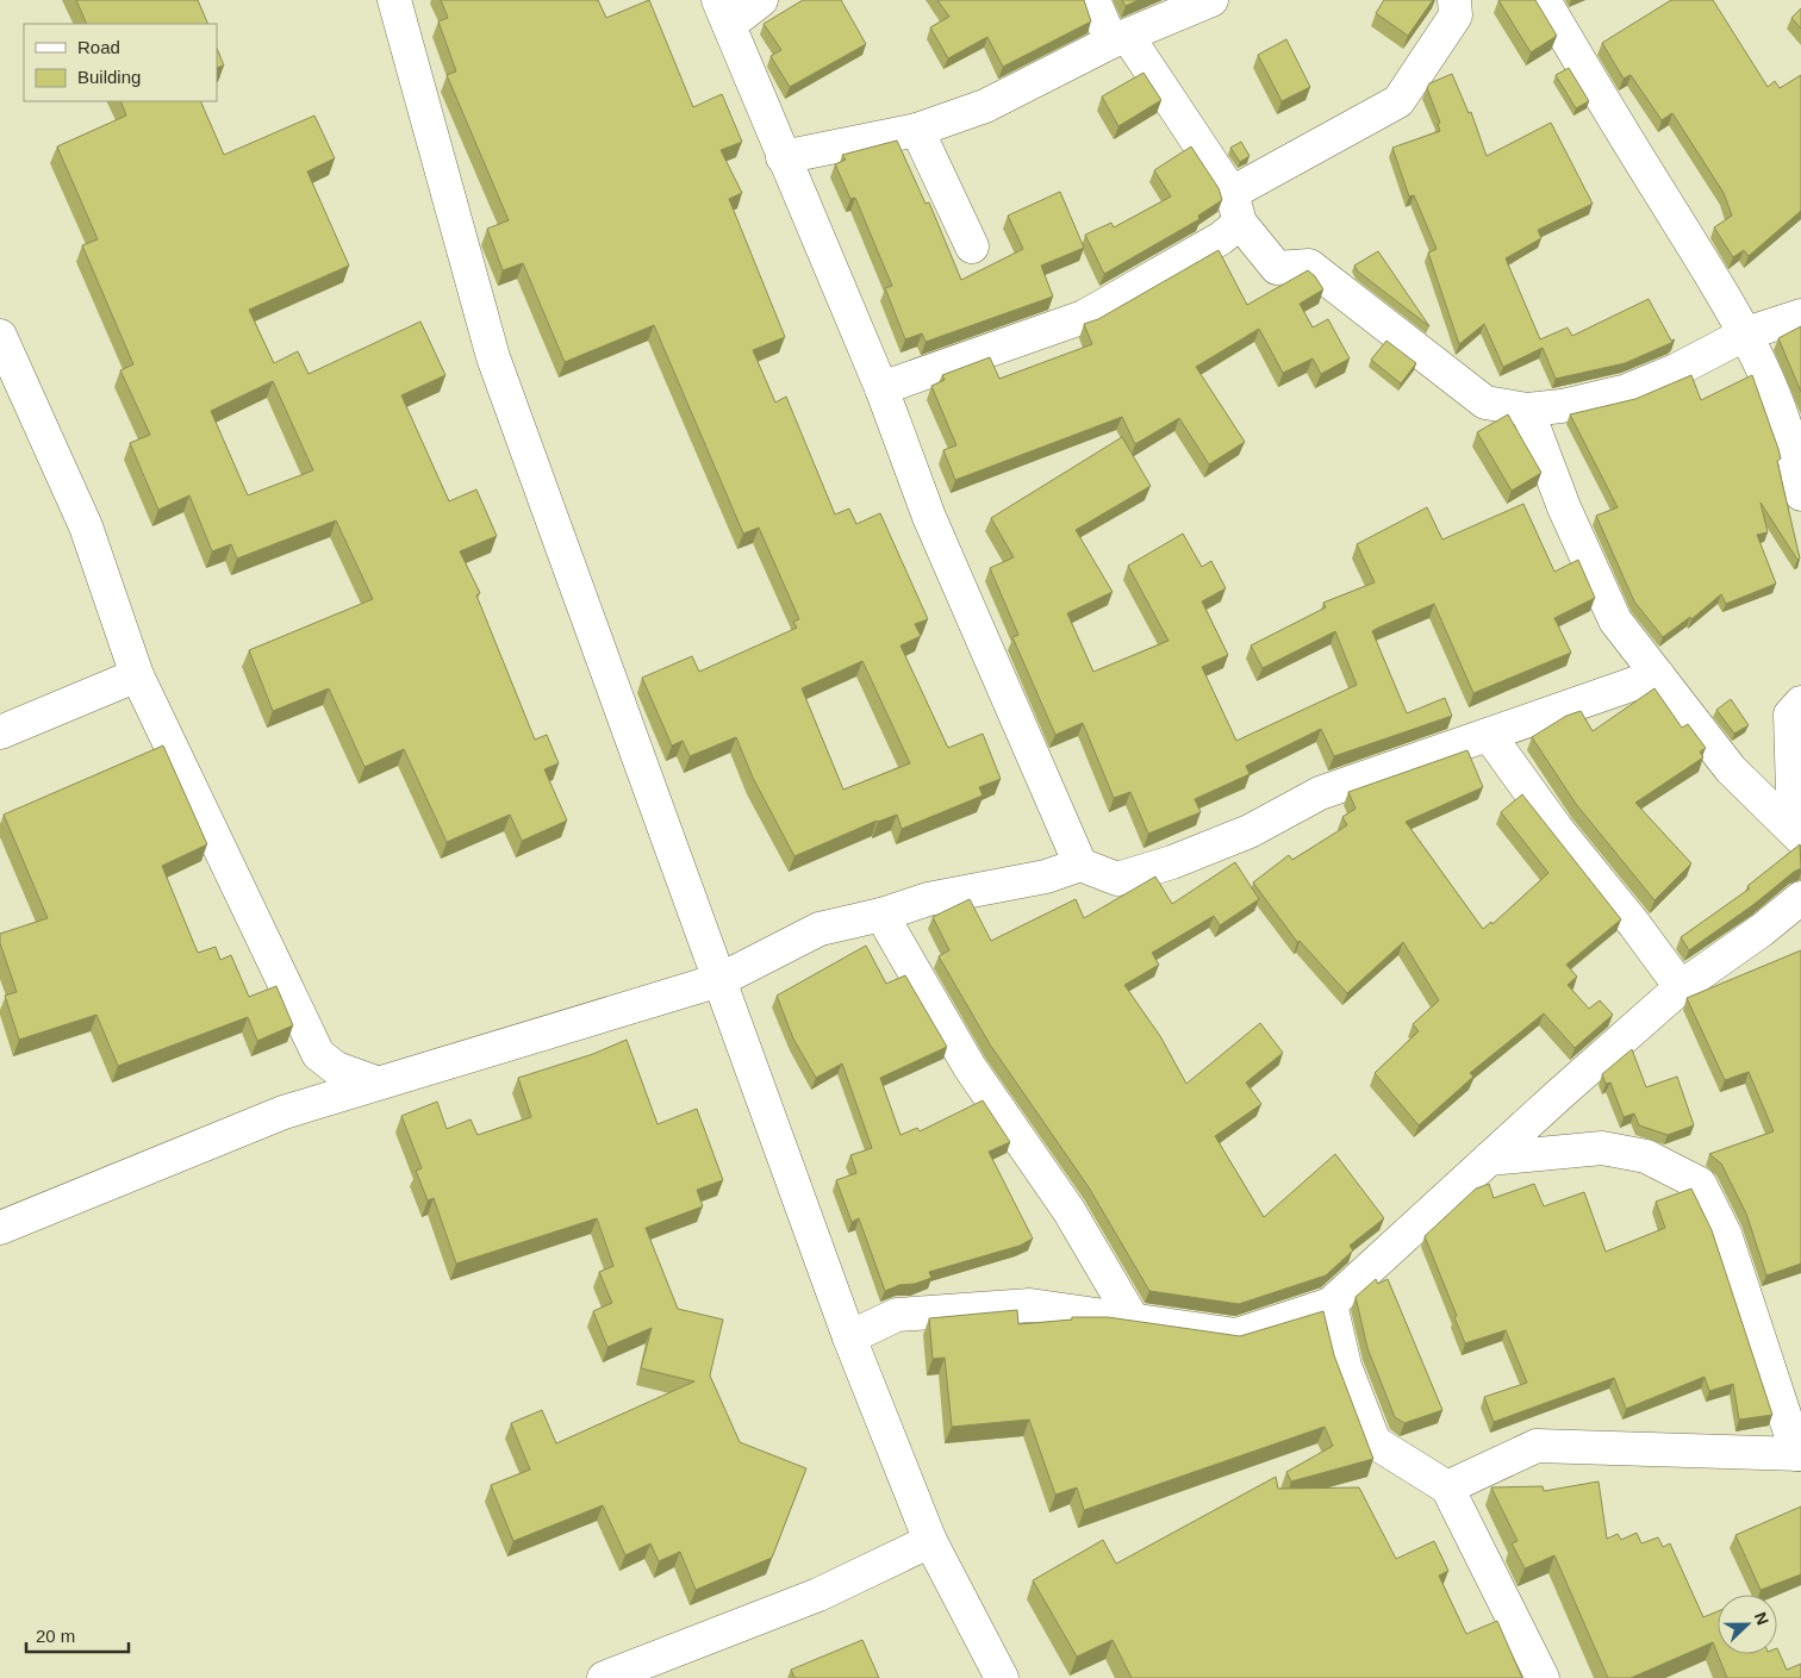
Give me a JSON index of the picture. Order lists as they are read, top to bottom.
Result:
{
  "legend": ["Road", "Building"],
  "scale_bar": "20 m",
  "north": "right"
}
